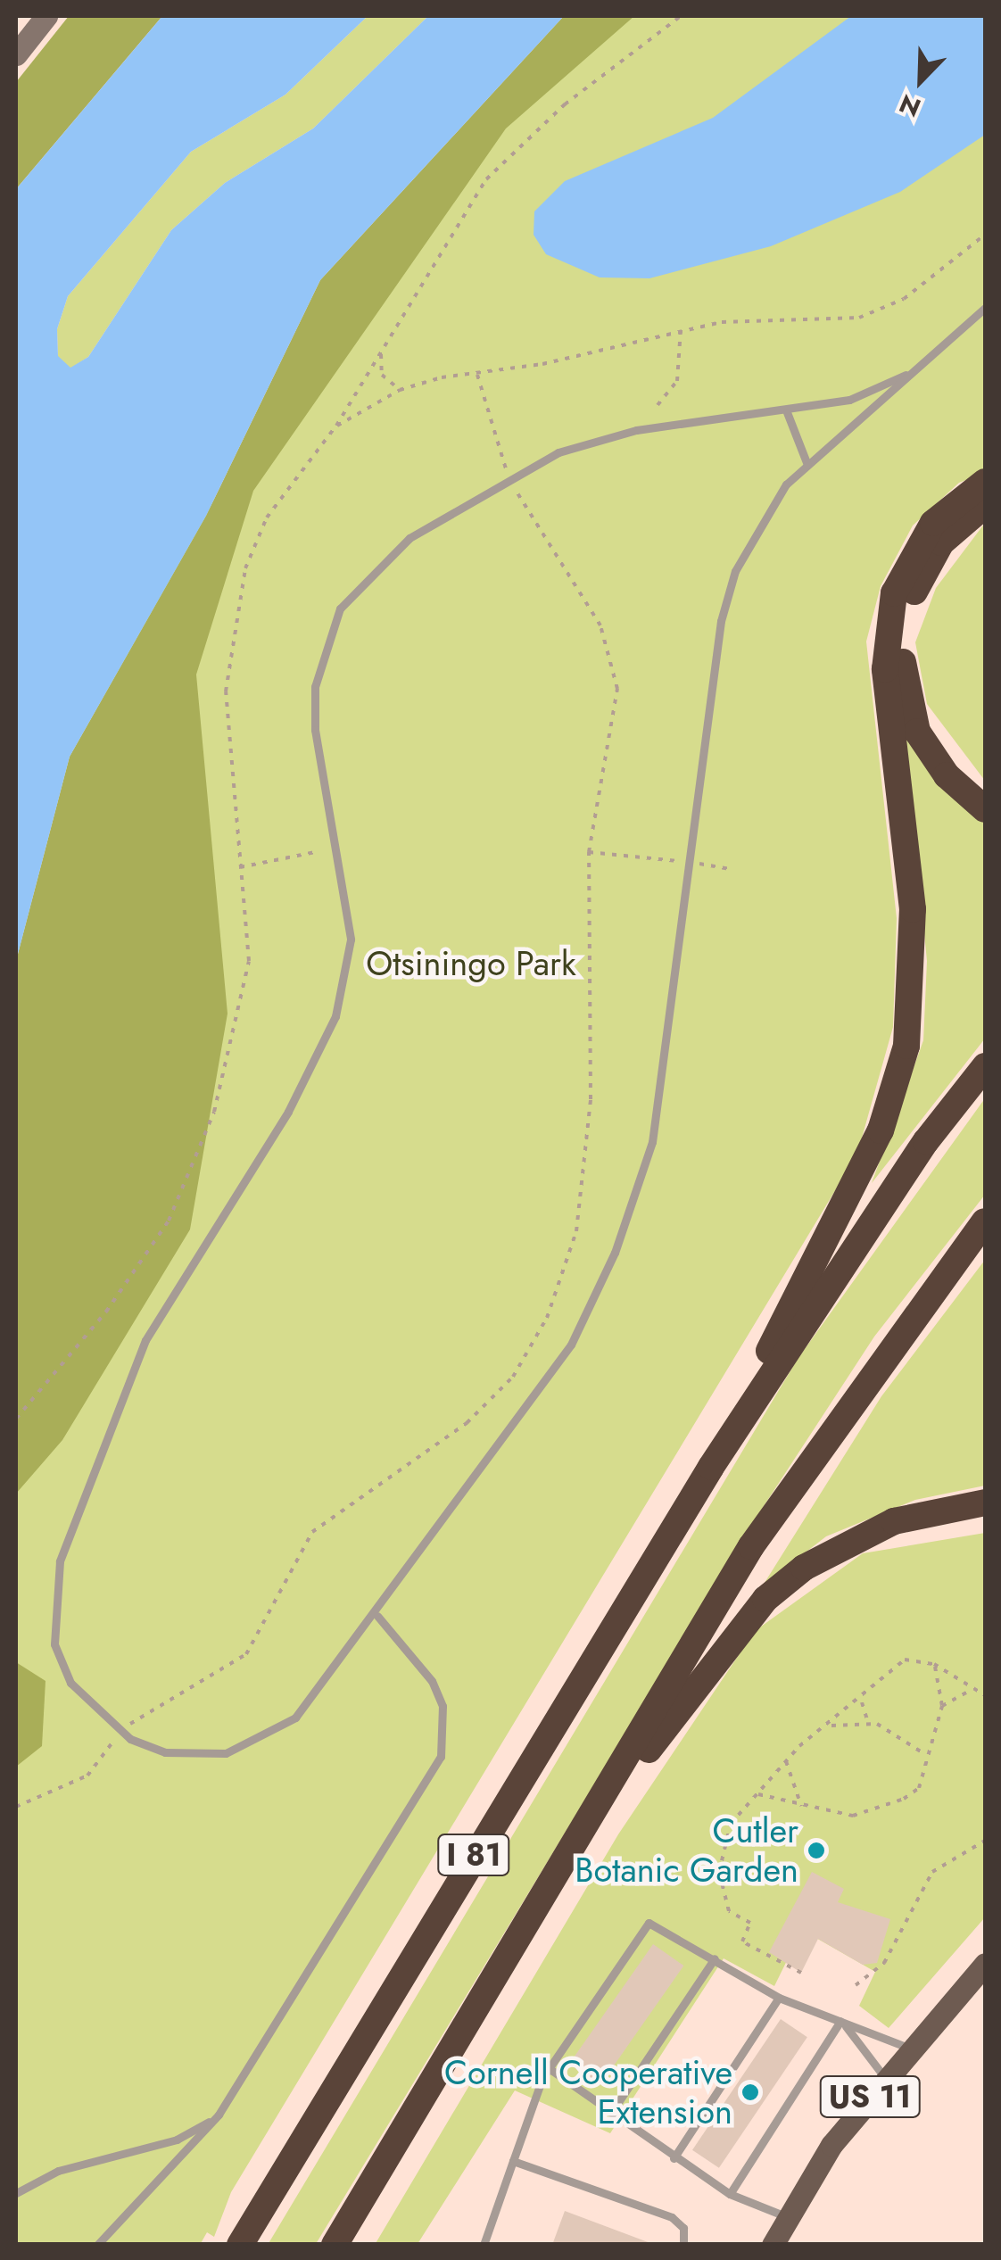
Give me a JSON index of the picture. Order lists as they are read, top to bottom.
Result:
{
  "streets": {
    "highway": ["I 81"],
    "main road": ["US 11"]
  },
  "parks": ["Otsiningo Park"],
  "places": ["Cutler Botanic Garden", "Cornell Cooperative Extension"],
  "north": "bottom left"
}
